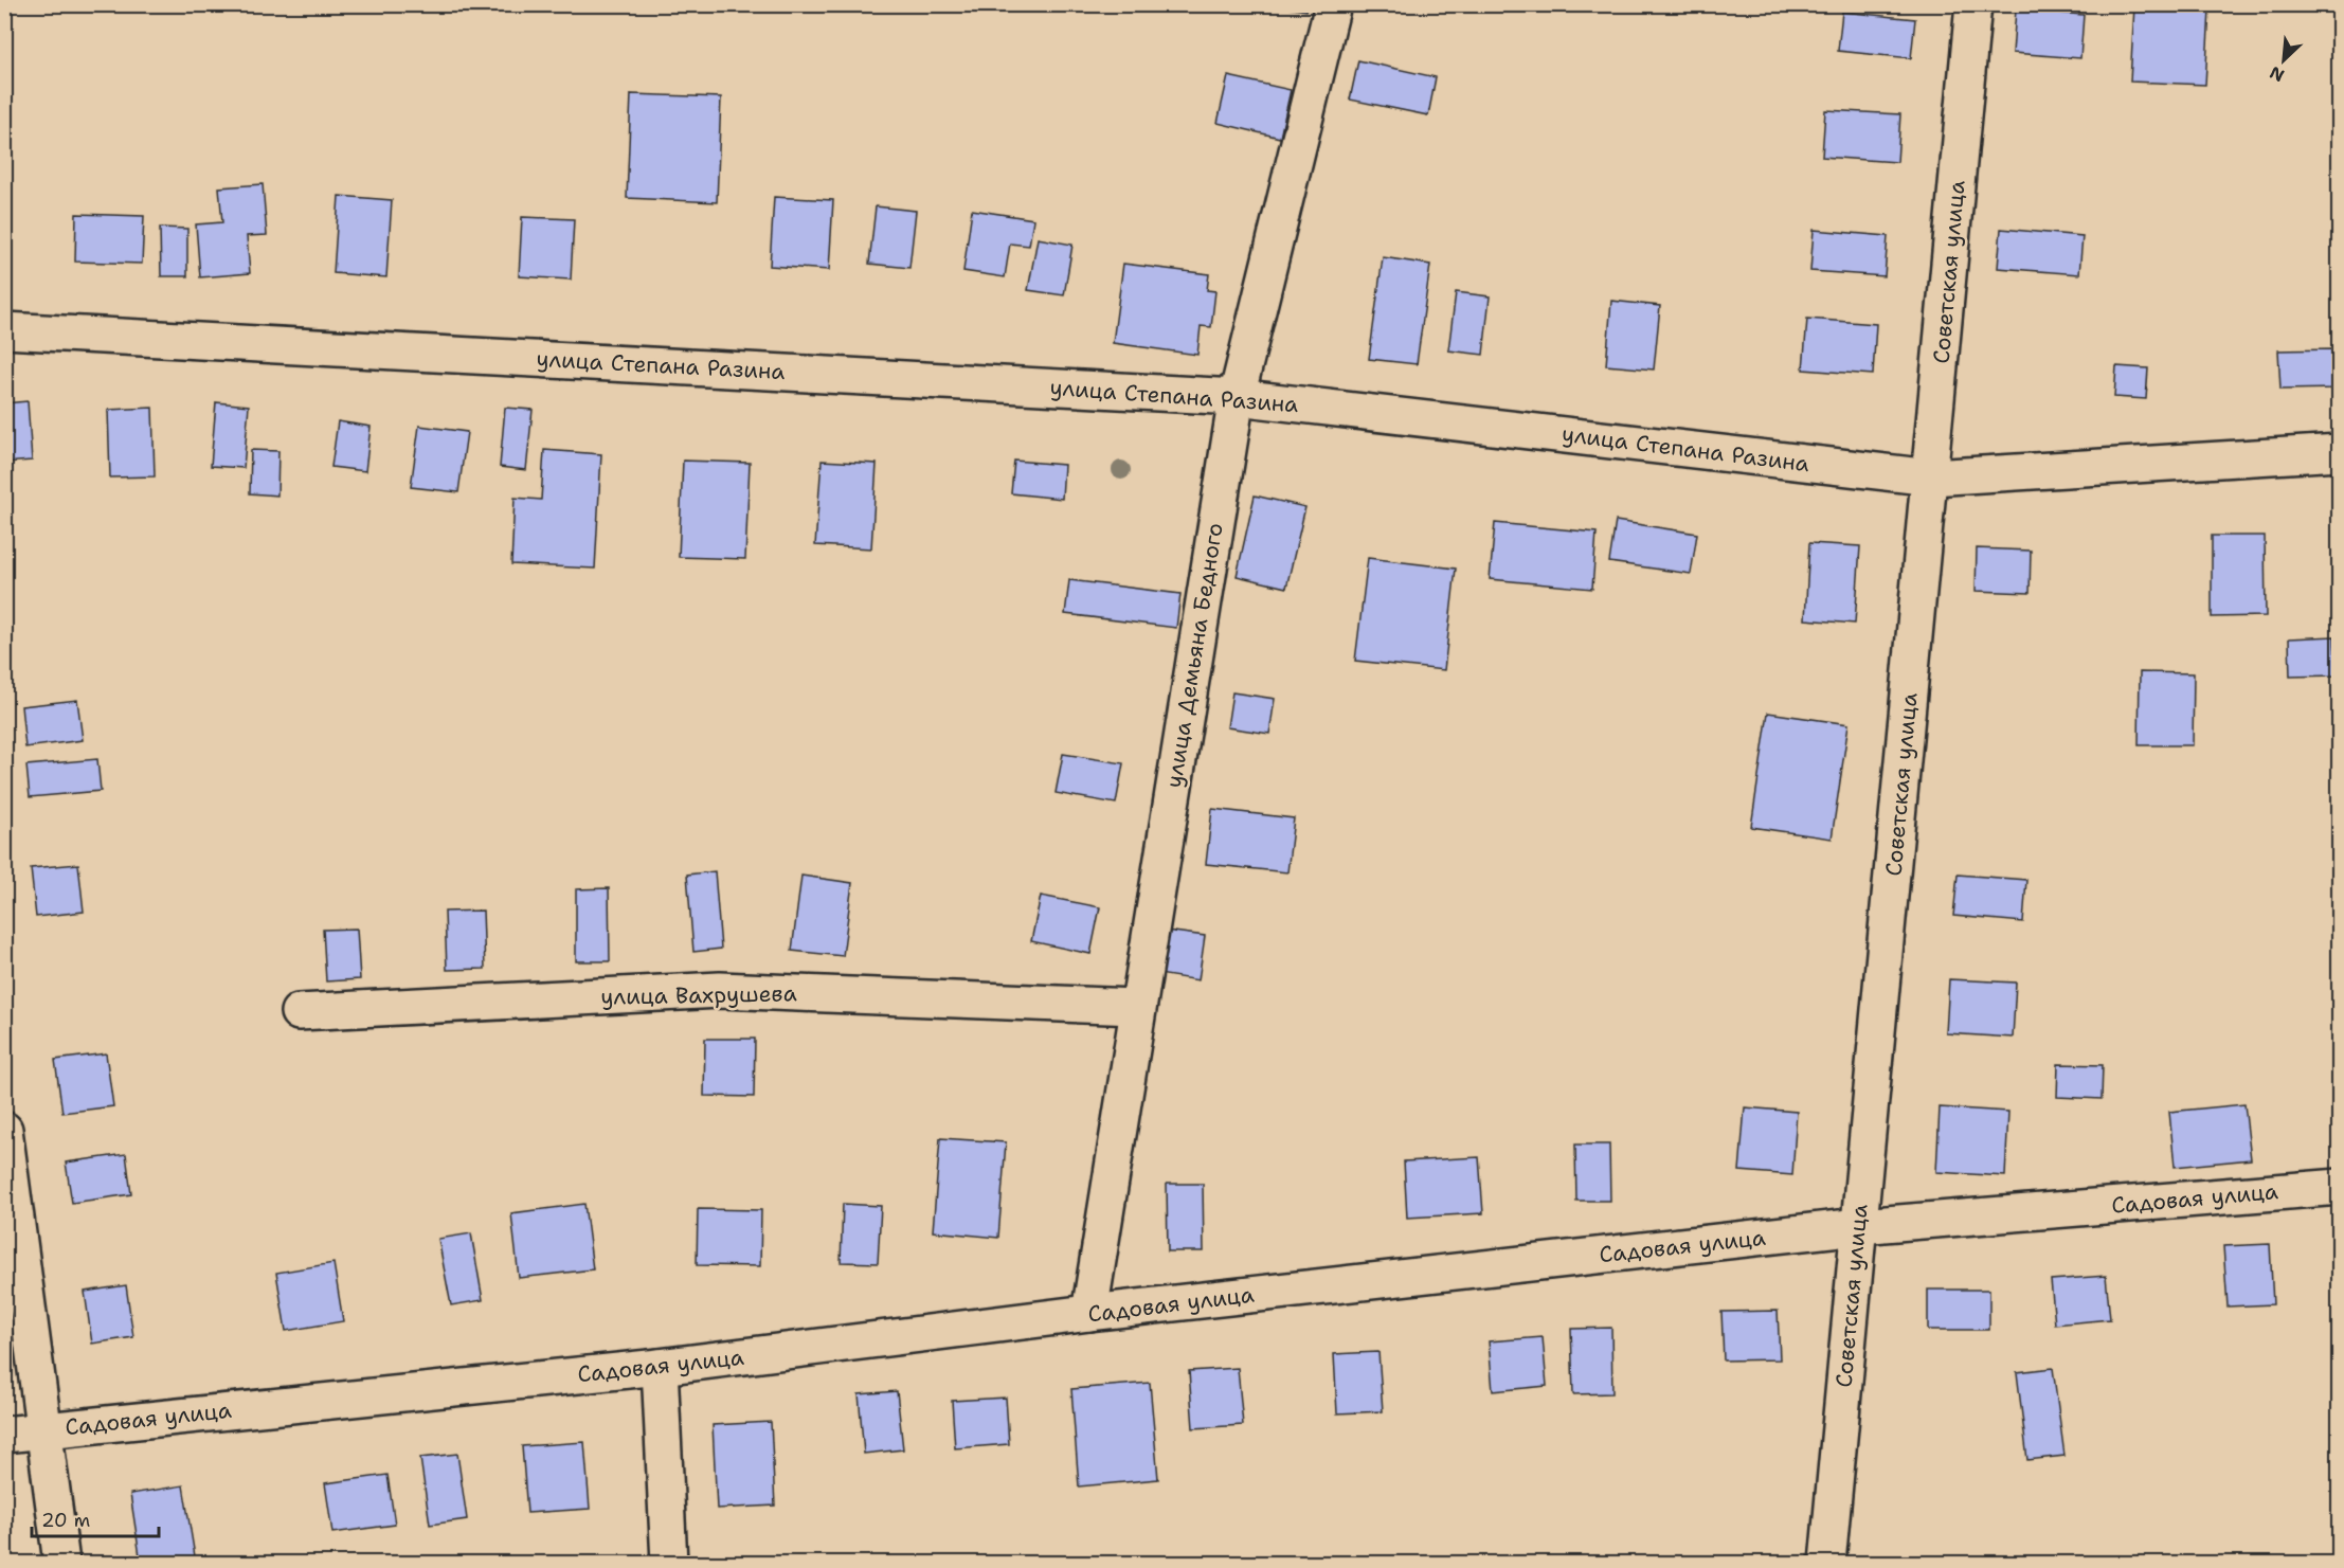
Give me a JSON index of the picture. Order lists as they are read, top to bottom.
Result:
{
  "streets": {
    "street": [
      "Советская улица",
      "улица Степана Разина",
      "улица Демьяна Бедного",
      "улица Вахрушева",
      "Садовая улица"
    ]
  },
  "crossings": [
    ["Советская улица", "улица Степана Разина"],
    ["Советская улица", "Садовая улица"],
    ["улица Степана Разина", "улица Демьяна Бедного"],
    ["улица Демьяна Бедного", "улица Вахрушева"],
    ["улица Демьяна Бедного", "Садовая улица"]
  ],
  "scale_bar": "20 m",
  "north": "bottom left"
}
